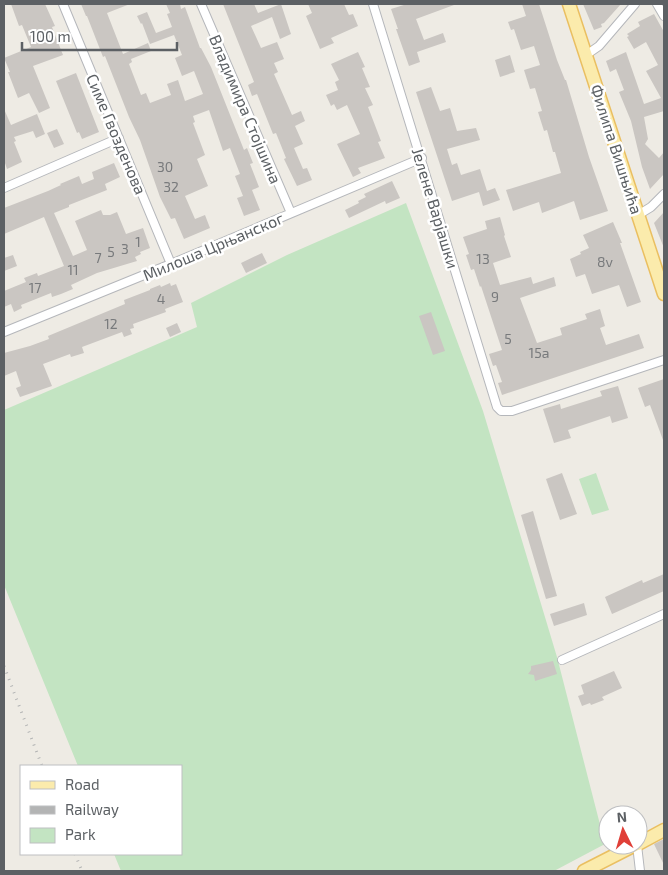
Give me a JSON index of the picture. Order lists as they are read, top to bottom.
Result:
{
  "streets": {
    "main road": ["Филипа Вишњића"],
    "street": [
      "Владимира Стојшина",
      "Симе Гвозденова",
      "Јелене Варјашки",
      "Милоша Црњанског"
    ]
  },
  "crossings": [
    ["Владимира Стојшина", "Милоша Црњанског"],
    ["Симе Гвозденова", "Милоша Црњанског"],
    ["Јелене Варјашки", "Милоша Црњанског"]
  ],
  "house_numbers": [
    "30",
    "32",
    "1",
    "3",
    "5",
    "7",
    "13",
    "8v",
    "11",
    "17",
    "9",
    "4",
    "12",
    "5",
    "15a"
  ],
  "legend": ["Road", "Railway", "Park"],
  "scale_bar": "100 m",
  "north": "top"
}
